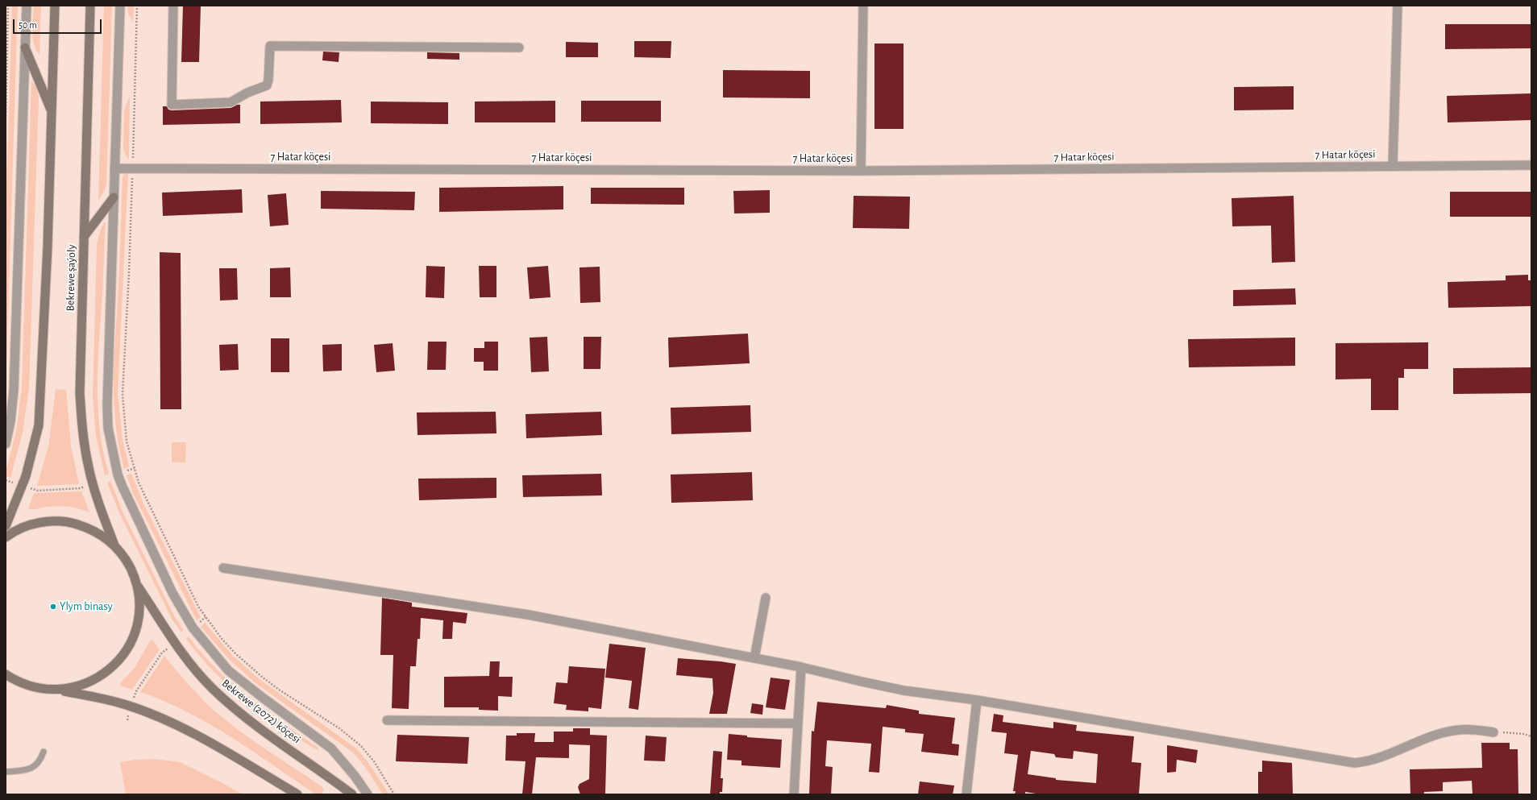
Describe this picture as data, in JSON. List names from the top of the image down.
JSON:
{
  "streets": {
    "main road": ["Bekrewe şaýoly", "Bekrewe (2072) köçesi"],
    "street": ["7 Hatar köçesi"]
  },
  "crossings": [
    ["Bekrewe şaýoly", "Bekrewe (2072) köçesi"]
  ],
  "places": ["Ylym binasy"],
  "scale_bar": "50 m"
}
